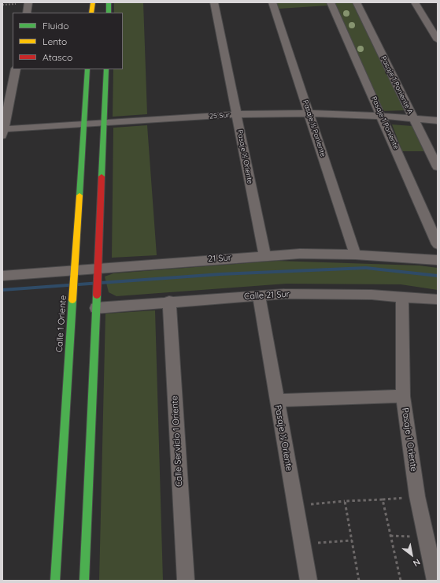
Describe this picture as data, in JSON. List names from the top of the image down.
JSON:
{
  "streets": {
    "street": [
      "Pasaje 1 Poniente A",
      "25 Sur",
      "Pasaje 1 Poniente",
      "Pasaje ½ Poniente",
      "Pasaje ½ Oriente",
      "21 Sur",
      "Calle 21 Sur",
      "Calle 1 Oriente",
      "Pasaje 1 Oriente",
      "Calle Servicio 1 Oriente"
    ]
  },
  "crossings": [
    ["Pasaje 1 Poniente A", "25 Sur"],
    ["25 Sur", "Pasaje 1 Poniente"],
    ["25 Sur", "Pasaje ½ Poniente"],
    ["25 Sur", "Pasaje ½ Oriente"],
    ["25 Sur", "Calle 1 Oriente"],
    ["Pasaje ½ Poniente", "21 Sur"],
    ["Pasaje ½ Oriente", "21 Sur"],
    ["Pasaje ½ Oriente", "Calle 21 Sur"],
    ["21 Sur", "Calle 1 Oriente"],
    ["Calle 21 Sur", "Pasaje 1 Oriente"],
    ["Calle 21 Sur", "Calle Servicio 1 Oriente"]
  ],
  "legend": ["Fluido", "Lento", "Atasco"],
  "north": "bottom right"
}
